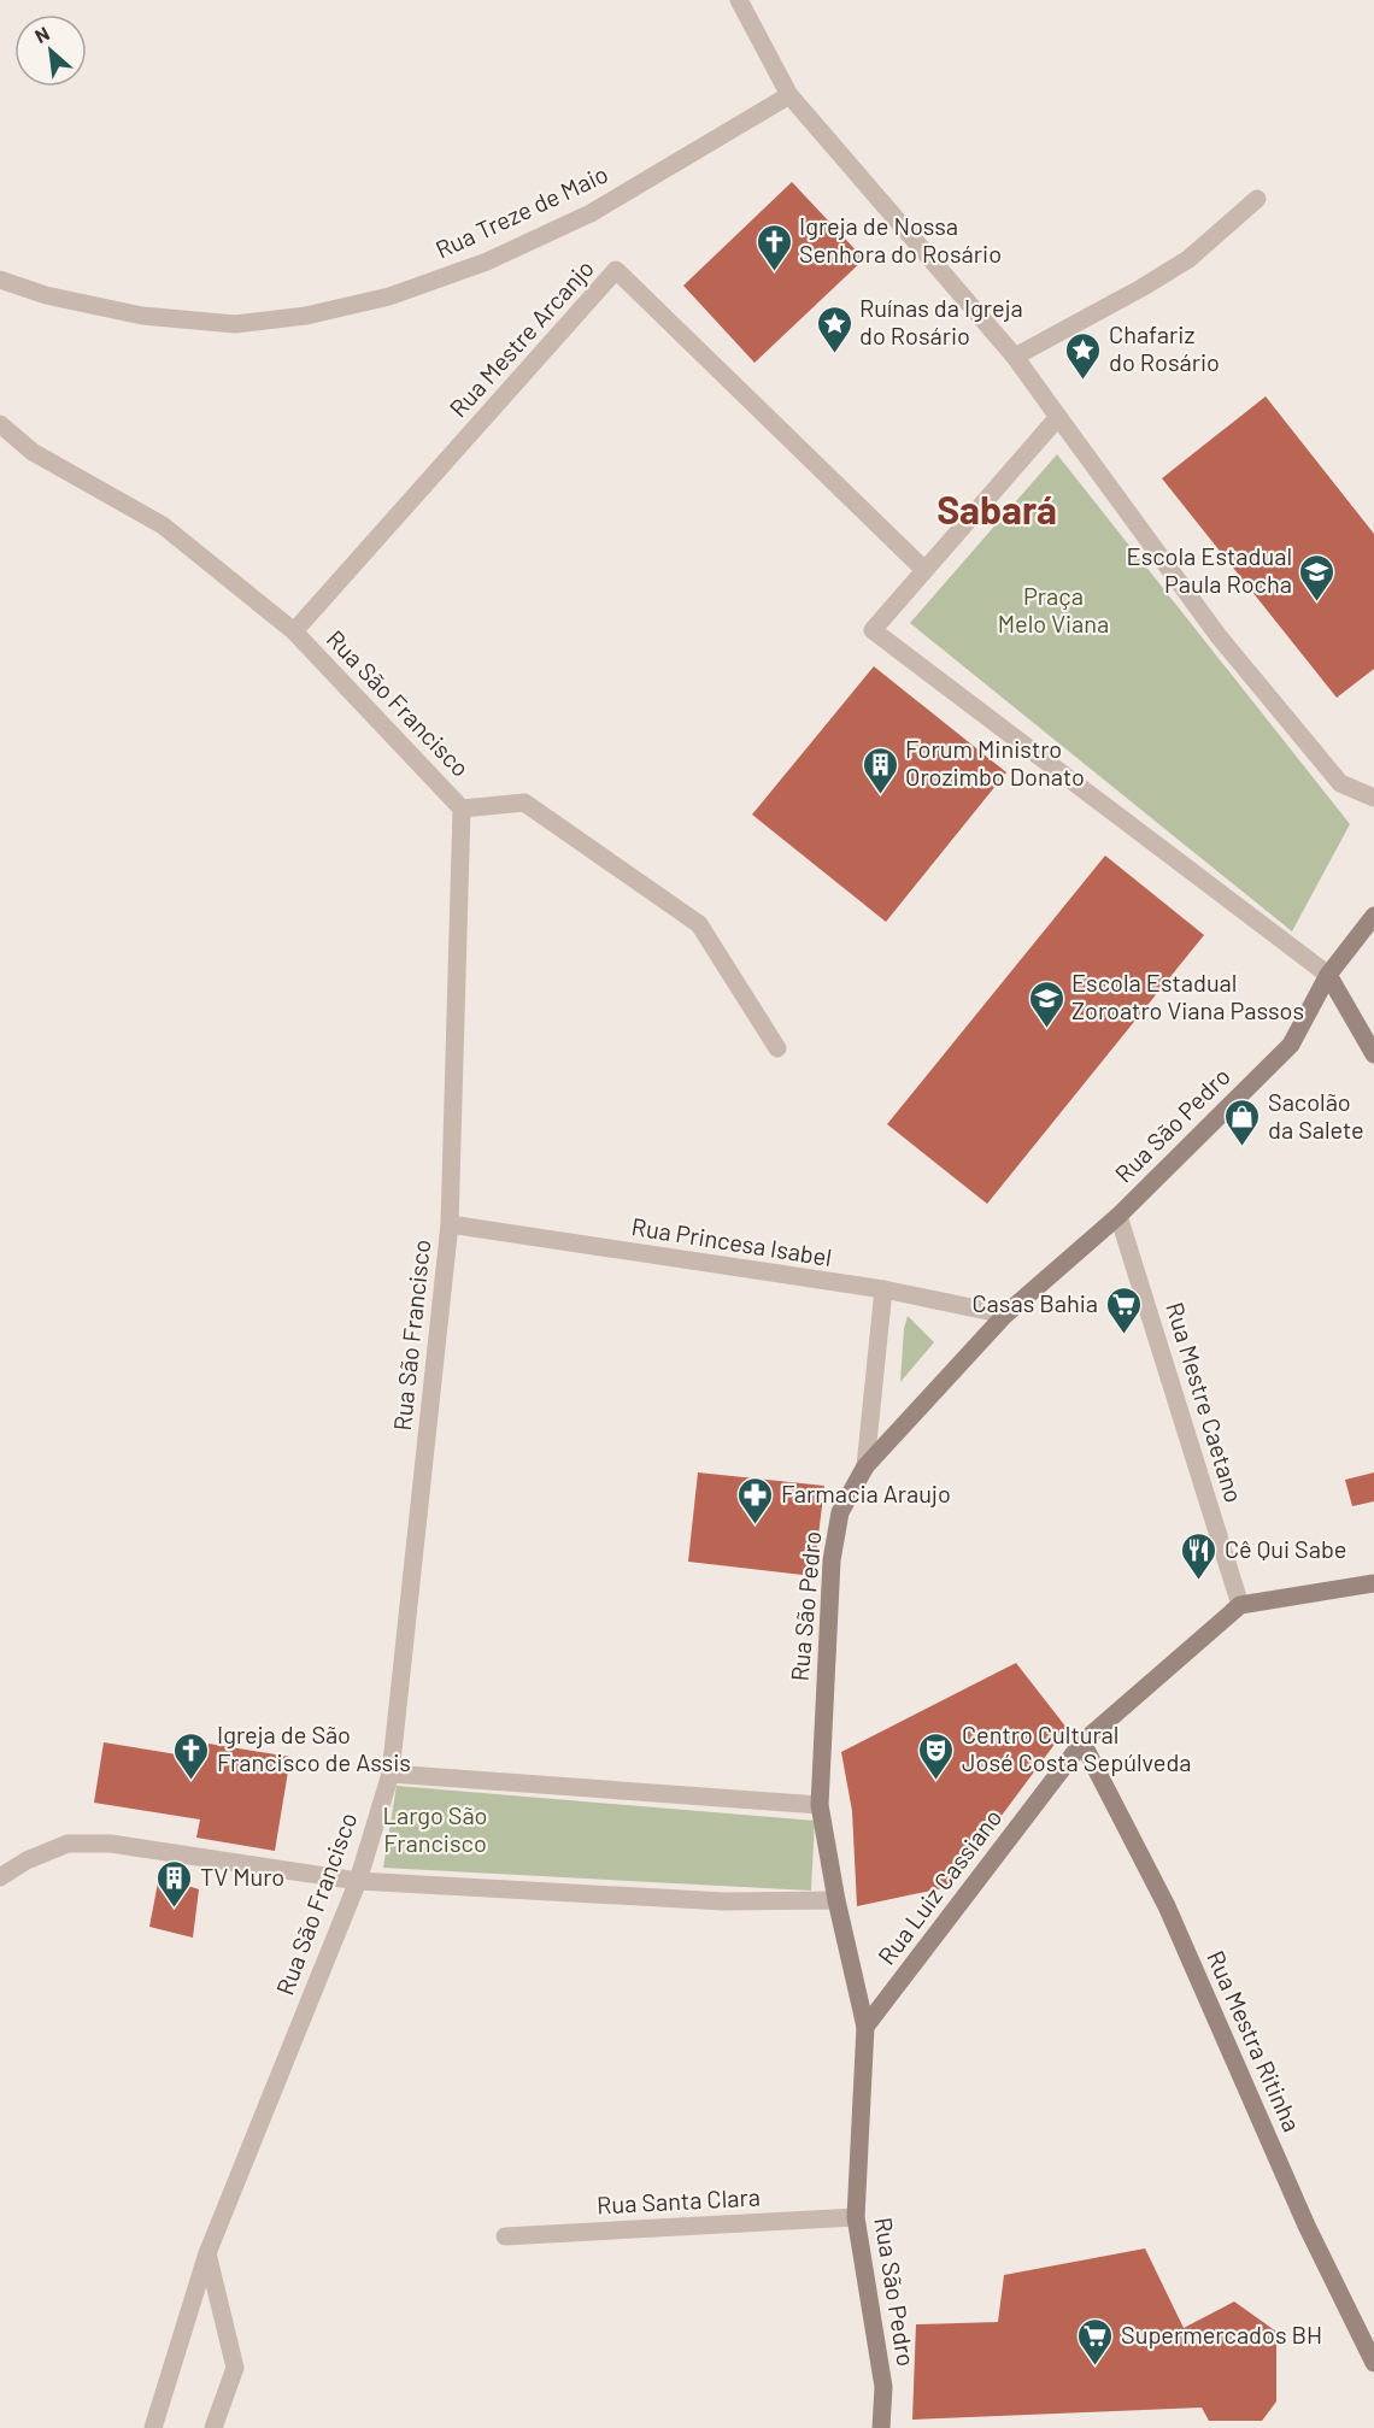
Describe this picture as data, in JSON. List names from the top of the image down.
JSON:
{
  "streets": {
    "main road": ["Rua São Pedro", "Rua Luiz Cassiano", "Rua Mestra Ritinha"],
    "street": [
      "Rua Treze de Maio",
      "Rua Mestre Arcanjo",
      "Rua São Francisco",
      "Rua Princesa Isabel",
      "Rua Mestre Caetano",
      "Rua Santa Clara"
    ]
  },
  "crossings": [
    ["Rua Mestre Arcanjo", "Rua São Francisco"],
    ["Rua São Francisco", "Rua Princesa Isabel"],
    ["Rua São Pedro", "Rua Princesa Isabel"],
    ["Rua São Pedro", "Rua Mestre Caetano"],
    ["Rua São Pedro", "Rua Luiz Cassiano"],
    ["Rua São Pedro", "Rua Santa Clara"],
    ["Rua Mestre Caetano", "Rua Luiz Cassiano"],
    ["Rua Luiz Cassiano", "Rua Mestra Ritinha"]
  ],
  "districts": ["Sabará"],
  "parks": ["Praça Melo Viana", "Largo São Francisco"],
  "places": {
    "church": ["Igreja de Nossa Senhora do Rosário", "Igreja de São Francisco de Assis"],
    "place": ["Ruínas da Igreja do Rosário", "Chafariz do Rosário"],
    "school or university": ["Escola Estadual Paula Rocha", "Escola Estadual Zoroatro Viana Passos"],
    "building": ["Forum Ministro Orozimbo Donato", "TV Muro"],
    "shop": ["Sacolão da Salete"],
    "supermarket": ["Casas Bahia", "Supermercados BH"],
    "pharmacy": ["Farmacia Araujo"],
    "restaurant": ["Cê Qui Sabe"],
    "theatre": ["Centro Cultural José Costa Sepúlveda"]
  },
  "north": "top left"
}
